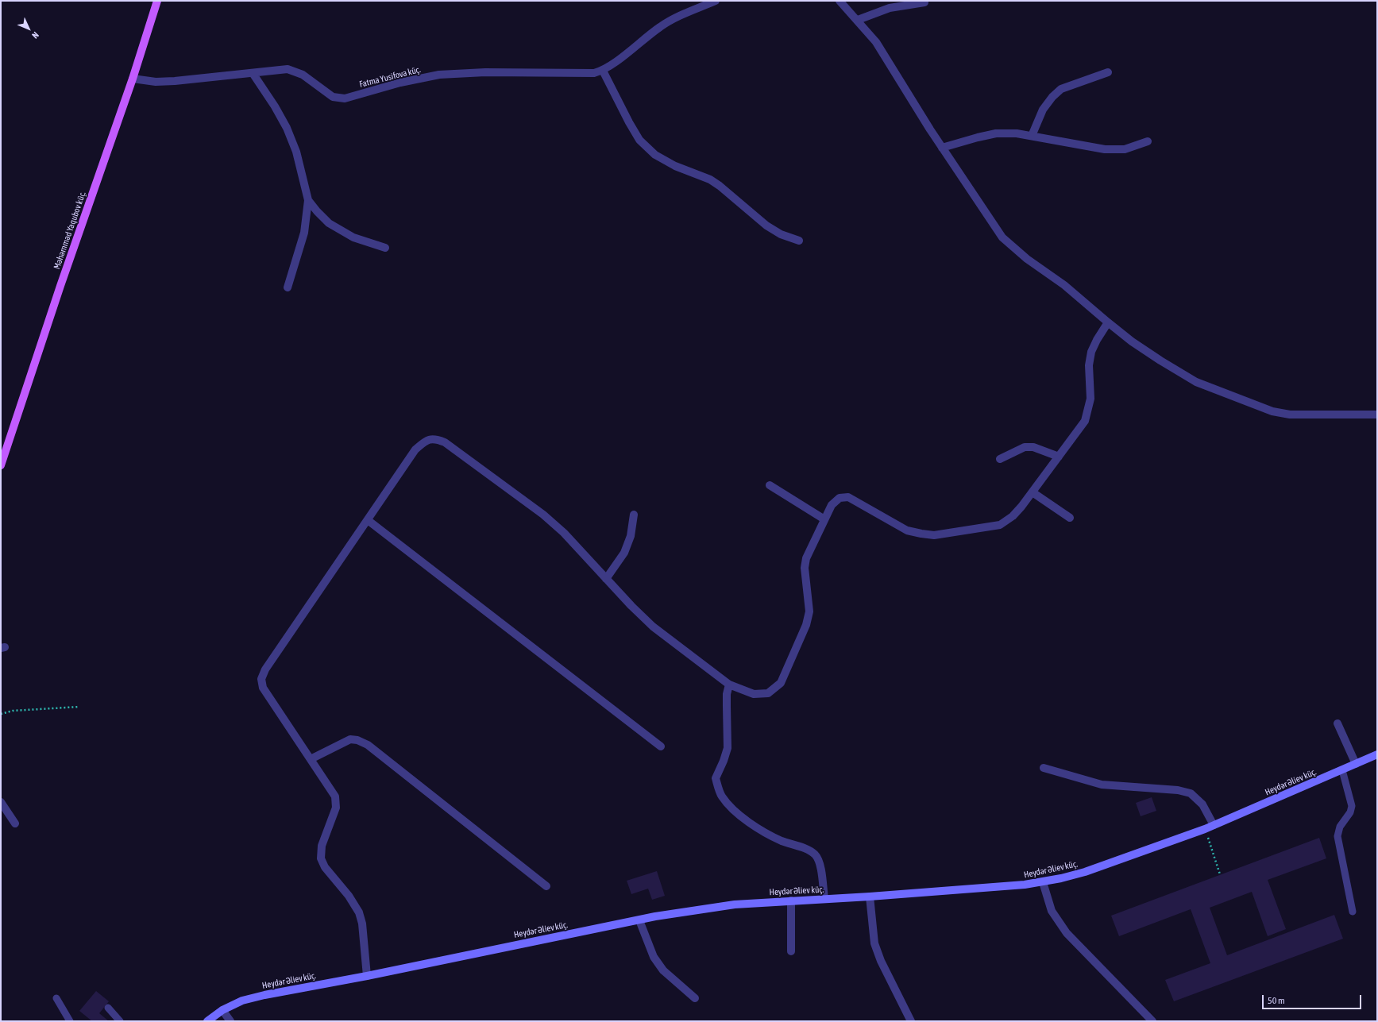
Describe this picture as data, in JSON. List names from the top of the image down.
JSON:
{
  "streets": {
    "main road": ["Məhəmməd Yaqubov küç.", "Heydər Əliev küç."],
    "street": ["Fatma Yusifova küç."]
  },
  "crossings": [
    ["Fatma Yusifova küç.", "Məhəmməd Yaqubov küç."]
  ],
  "scale_bar": "50 m",
  "north": "bottom right"
}
